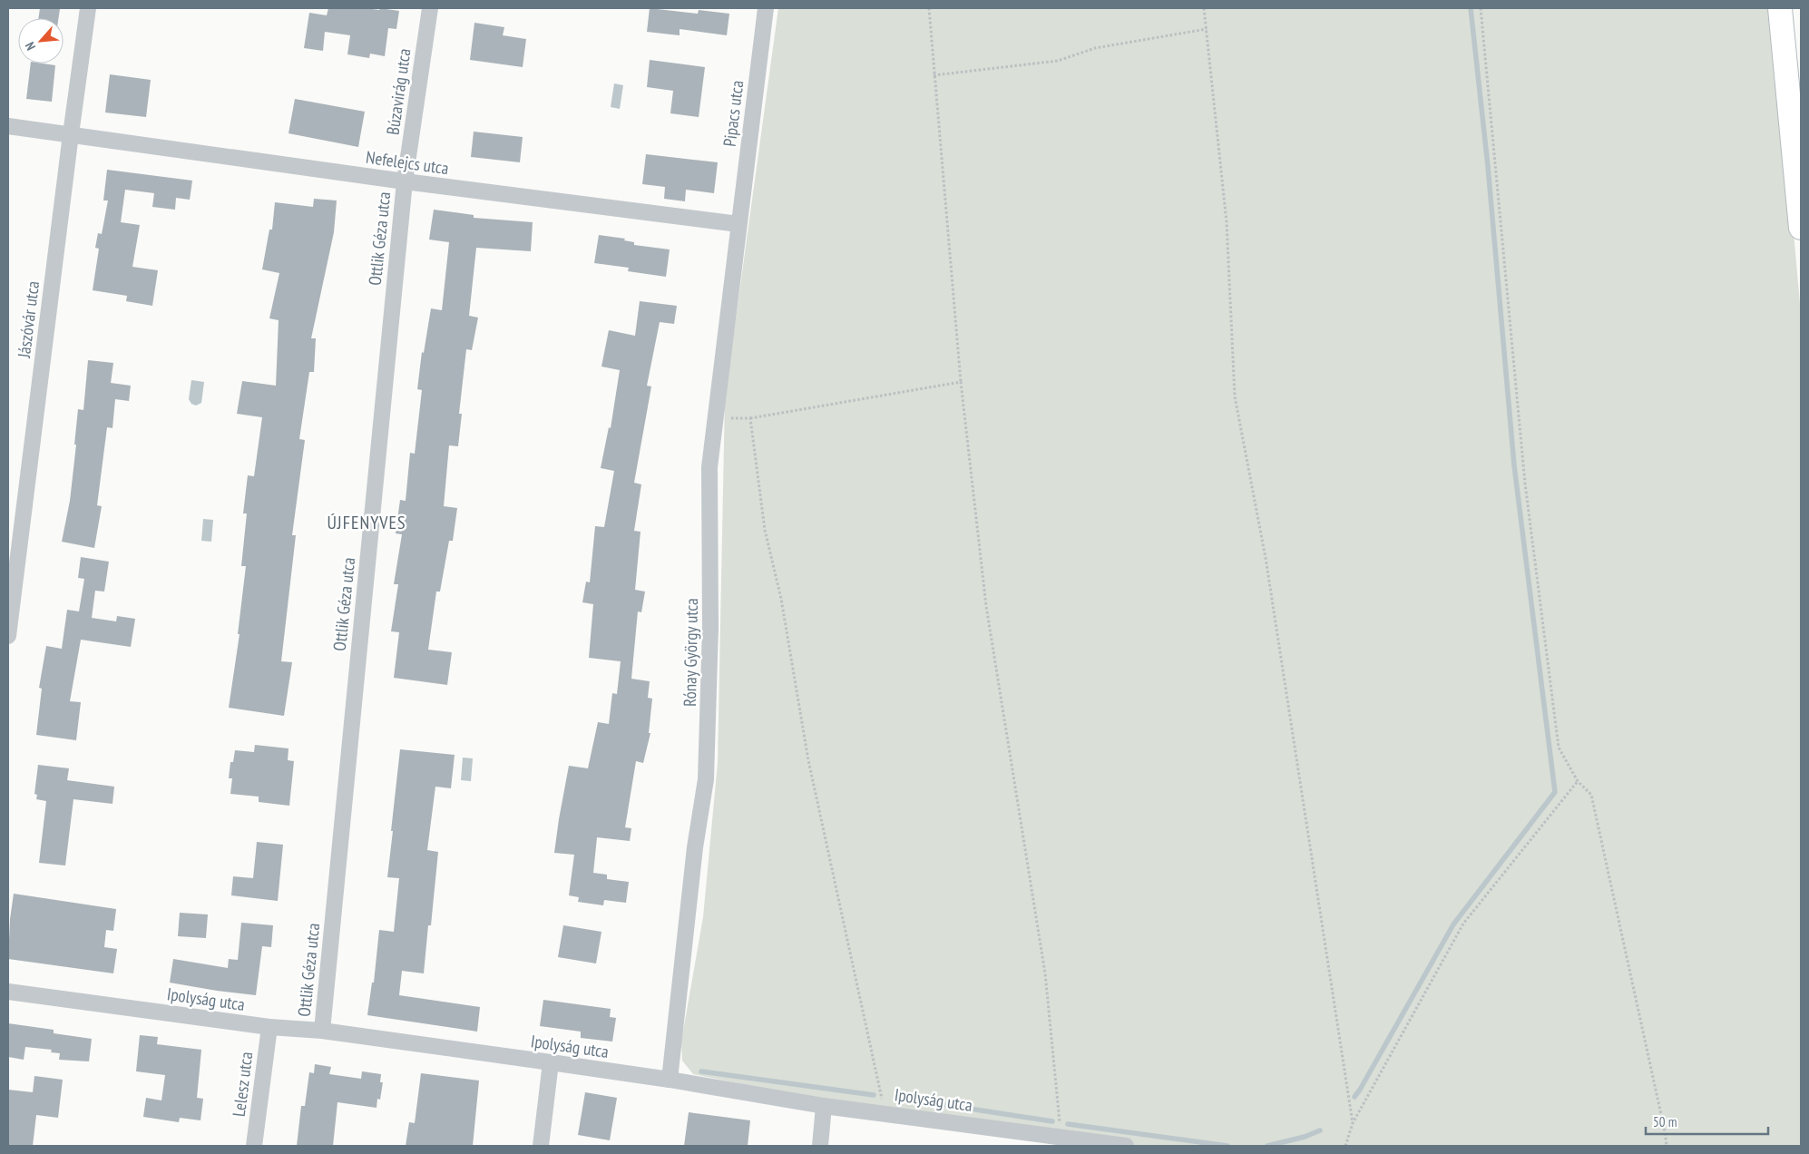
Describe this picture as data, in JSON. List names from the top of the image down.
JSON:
{
  "streets": {
    "street": [
      "Búzavirág utca",
      "Pipacs utca",
      "Nefelejcs utca",
      "Ottlik Géza utca",
      "Jászóvár utca",
      "Rónay György utca",
      "Ipolyság utca",
      "Lelesz utca"
    ]
  },
  "crossings": [
    ["Búzavirág utca", "Nefelejcs utca"],
    ["Búzavirág utca", "Ottlik Géza utca"],
    ["Pipacs utca", "Nefelejcs utca"],
    ["Pipacs utca", "Rónay György utca"],
    ["Nefelejcs utca", "Ottlik Géza utca"],
    ["Nefelejcs utca", "Jászóvár utca"],
    ["Nefelejcs utca", "Rónay György utca"],
    ["Ottlik Géza utca", "Ipolyság utca"],
    ["Rónay György utca", "Ipolyság utca"],
    ["Ipolyság utca", "Lelesz utca"]
  ],
  "districts": ["ÚJFENYVES"],
  "scale_bar": "50 m",
  "north": "bottom left"
}
